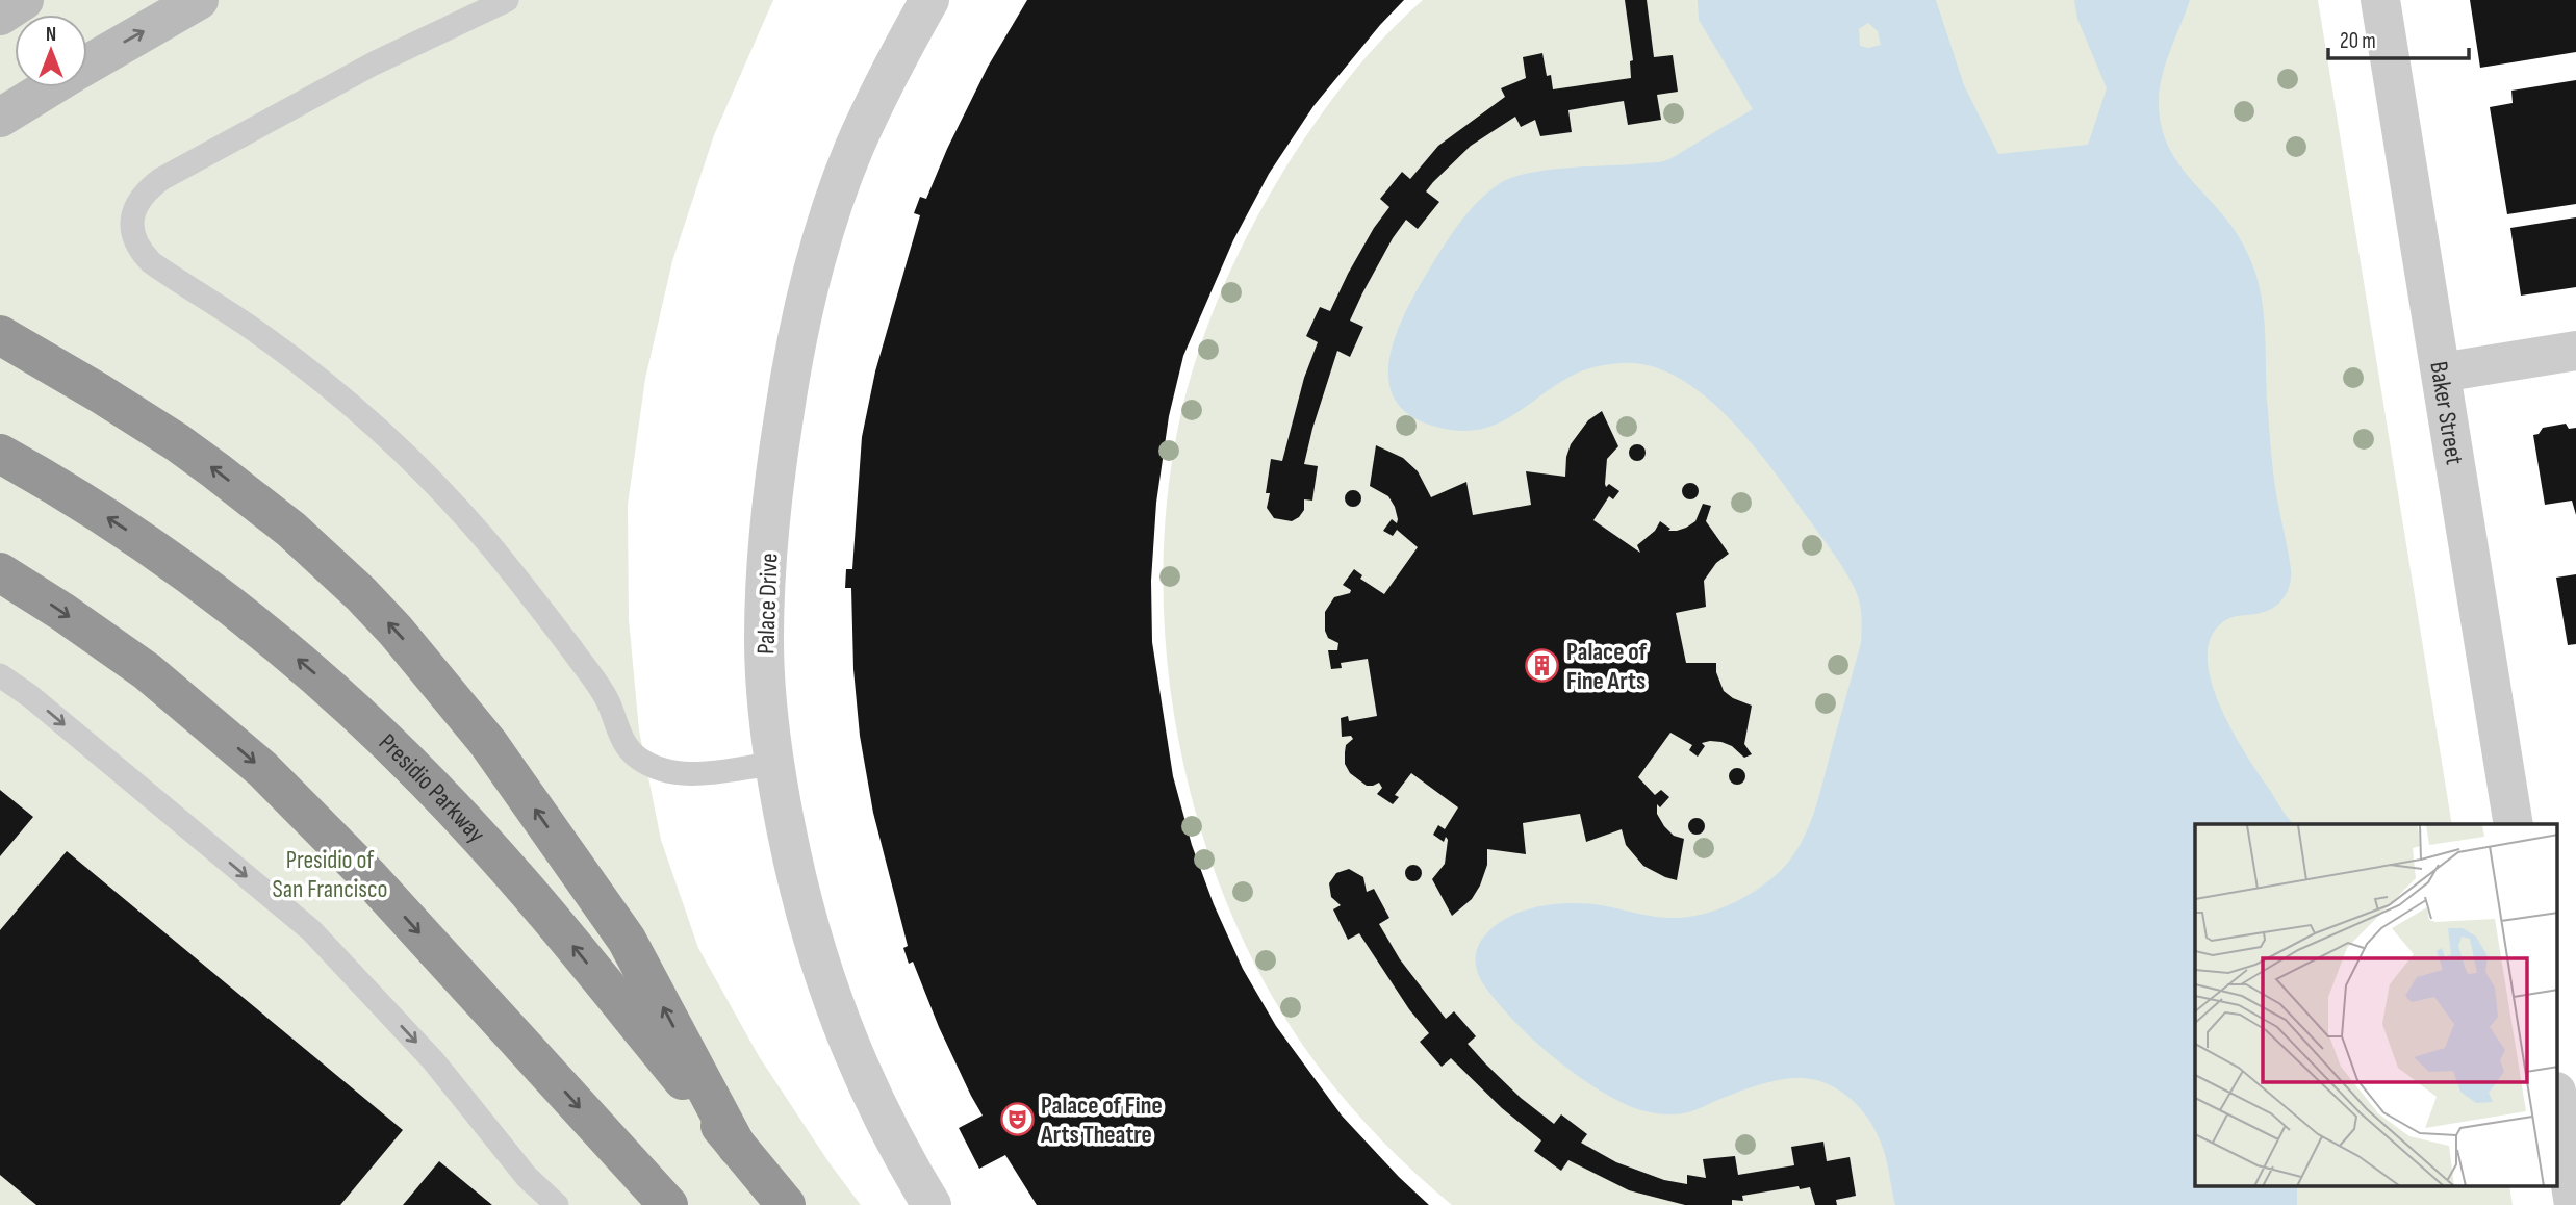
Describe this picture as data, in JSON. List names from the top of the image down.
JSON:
{
  "streets": {
    "highway": ["Presidio Parkway"],
    "street": ["Baker Street", "Palace Drive"]
  },
  "parks": ["Presidio of San Francisco"],
  "places": {
    "building": ["Palace of Fine Arts"],
    "theatre": ["Palace of Fine Arts Theatre"]
  },
  "scale_bar": "20 m",
  "north": "top"
}
